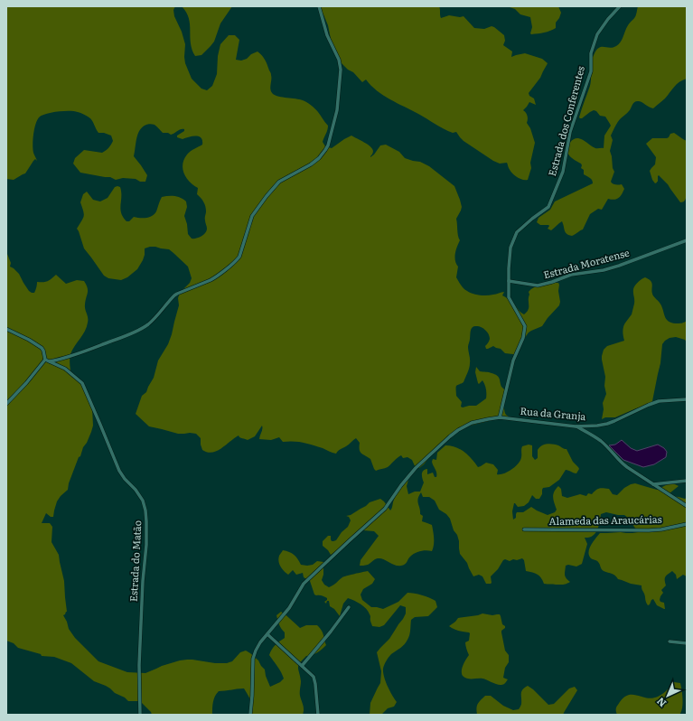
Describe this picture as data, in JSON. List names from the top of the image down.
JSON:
{
  "streets": {
    "street": [
      "Estrada dos Conferentes",
      "Estrada Moratense",
      "Rua da Granja",
      "Alameda das Araucárias",
      "Estrada do Matão"
    ]
  },
  "crossings": [
    ["Estrada dos Conferentes", "Estrada Moratense"],
    ["Estrada dos Conferentes", "Rua da Granja"]
  ],
  "north": "bottom left"
}
